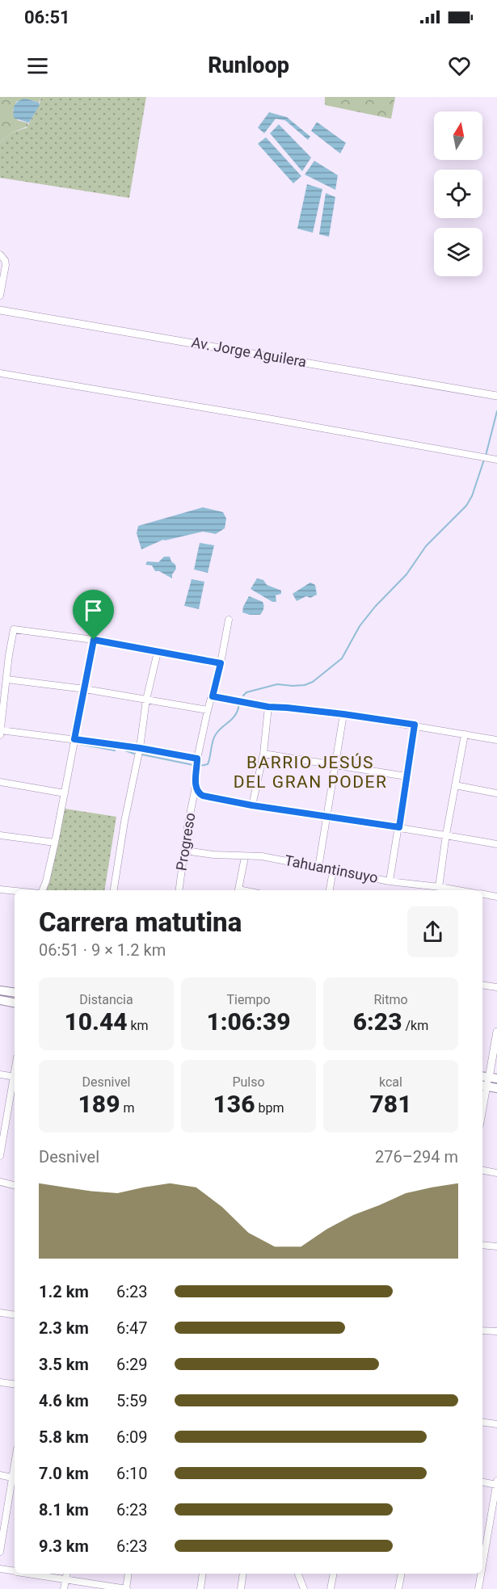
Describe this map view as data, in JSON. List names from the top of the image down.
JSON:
{
  "streets": {
    "street": ["Av. Jorge Aguilera", "Progreso", "Tahuantinsuyo"]
  },
  "crossings": [
    ["Progreso", "Tahuantinsuyo"]
  ],
  "districts": ["BARRIO JESÚS DEL GRAN PODER"],
  "north": "top",
  "page": {
    "status": "06:51",
    "header": "Runloop",
    "heading": ["Carrera matutina", "06:51 · 9 × 1.2 km"],
    "stats": [
      ["Distancia", "10.44 km"],
      ["Tiempo", "1:06:39"],
      ["Ritmo", "6:23 /km"],
      ["Desnivel", "189 m"],
      ["Pulso", "136 bpm"],
      ["kcal", "781"]
    ],
    "chart": ["Desnivel", "276–294 m"],
    "list": [
      {
        "name": "1.2 km",
        "note": "6:23"
      },
      {
        "name": "2.3 km",
        "note": "6:47"
      },
      {
        "name": "3.5 km",
        "note": "6:29"
      },
      {
        "name": "4.6 km",
        "note": "5:59"
      },
      {
        "name": "5.8 km",
        "note": "6:09"
      },
      {
        "name": "7.0 km",
        "note": "6:10"
      },
      {
        "name": "8.1 km",
        "note": "6:23"
      },
      {
        "name": "9.3 km",
        "note": "6:23"
      }
    ]
  }
}
